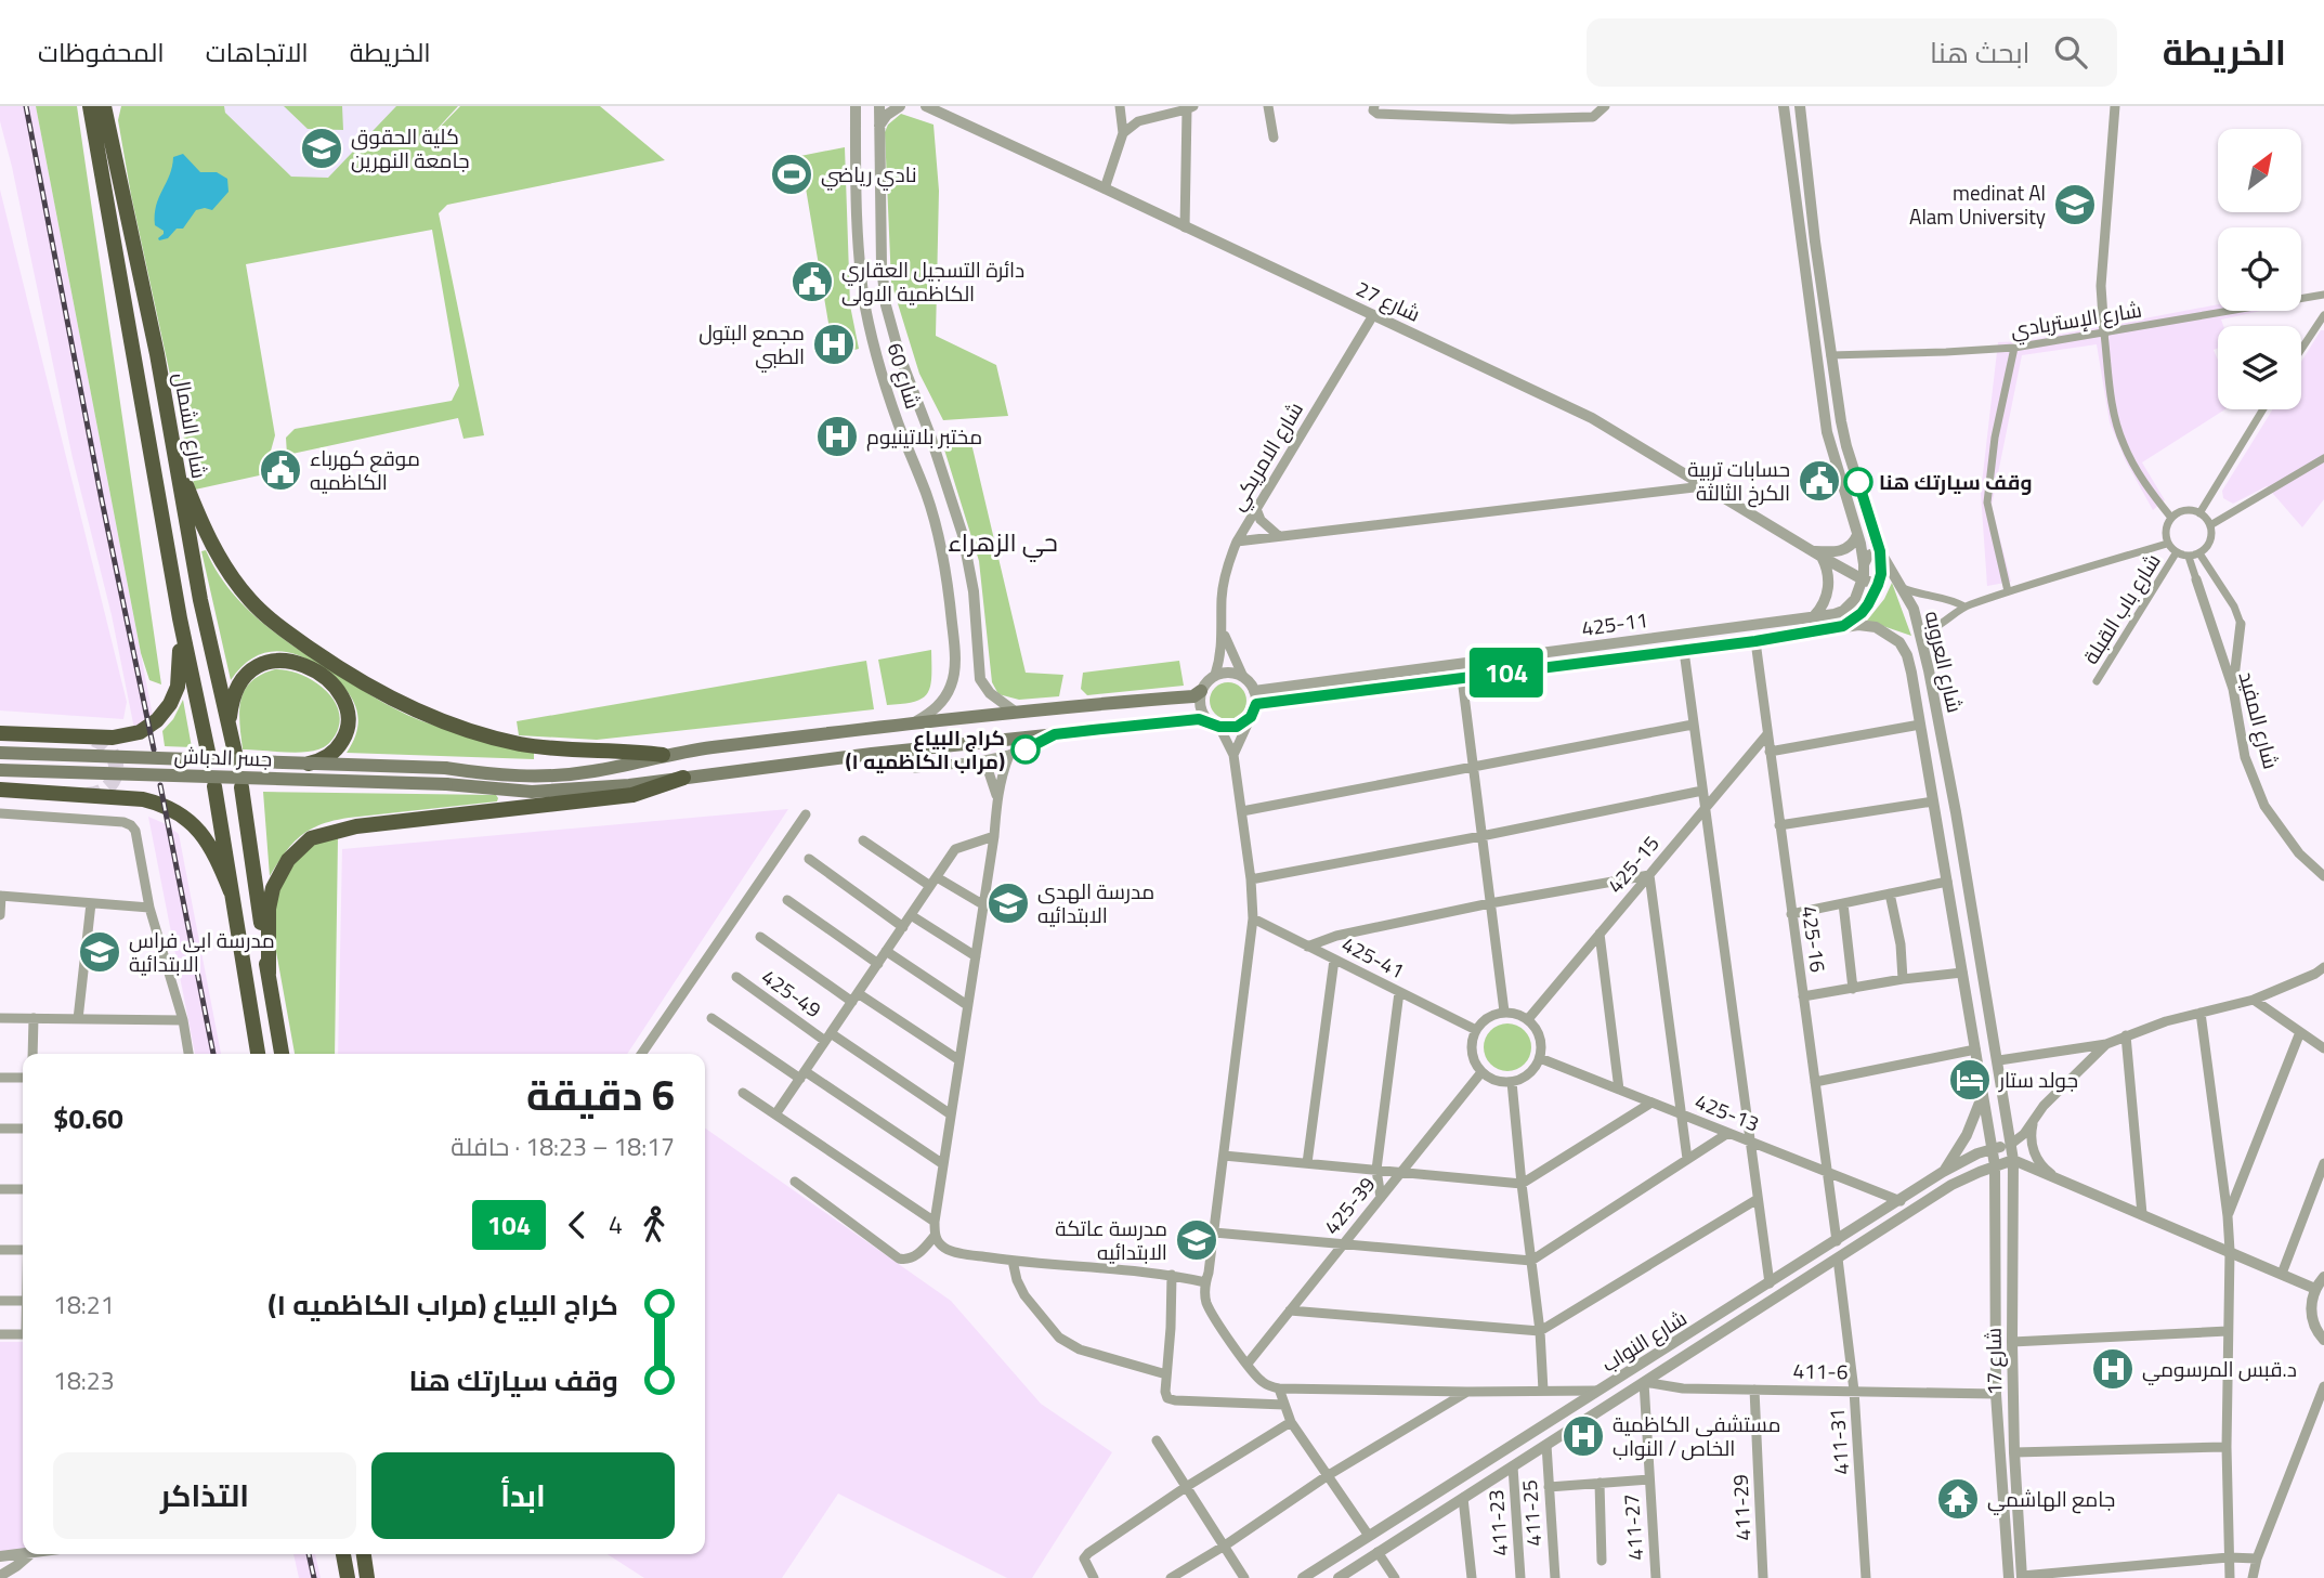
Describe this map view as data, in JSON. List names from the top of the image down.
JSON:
{
  "streets": {
    "highway": ["شارع الشمال"],
    "main road": ["جسر الدباش"],
    "street": [
      "شارع 27",
      "شارع الإستربادي",
      "شارع 60",
      "شارع الامريكي",
      "شارع باب القبلة",
      "425-11",
      "شارع العروبه",
      "شارع المفيد",
      "425-15",
      "425-16",
      "425-41",
      "425-49",
      "425-13",
      "425-39",
      "شارع النواب",
      "شارع 17",
      "411-6",
      "411-31",
      "411-29",
      "411-25",
      "411-23",
      "411-27"
    ]
  },
  "crossings": [
    ["شارع 27", "شارع الامريكي"],
    ["شارع 27", "425-11"],
    ["شارع الإستربادي", "شارع العروبه"],
    ["شارع 60", "جسر الدباش"],
    ["شارع الامريكي", "425-11"],
    ["شارع الامريكي", "جسر الدباش"],
    ["شارع باب القبلة", "شارع المفيد"],
    ["425-11", "جسر الدباش"],
    ["425-11", "425-16"],
    ["425-11", "شارع النواب"],
    ["425-11", "شارع 17"],
    ["شارع العروبه", "شارع النواب"],
    ["شارع العروبه", "شارع 17"],
    ["425-15", "425-16"],
    ["425-15", "425-41"],
    ["425-15", "425-13"],
    ["425-15", "425-39"],
    ["425-16", "425-13"],
    ["425-16", "شارع النواب"],
    ["425-41", "425-13"],
    ["425-41", "425-39"],
    ["425-13", "425-39"],
    ["425-13", "شارع النواب"],
    ["شارع النواب", "شارع 17"],
    ["شارع النواب", "411-6"],
    ["شارع النواب", "411-31"],
    ["شارع النواب", "411-25"],
    ["شارع النواب", "411-23"],
    ["شارع النواب", "411-27"],
    ["شارع 17", "411-6"],
    ["411-6", "411-31"],
    ["411-6", "411-29"],
    ["411-6", "411-27"]
  ],
  "districts": ["حي الزهراء"],
  "places": {
    "school or university": [
      "كلية الحقوق جامعة النهرين",
      "medinat Al Alam University",
      "مدرسة الهدى الابتدائيه",
      "مدرسة ابي فراس الابتدائية",
      "مدرسة عاتكة الابتدائيه"
    ],
    "sports": ["نادي رياضي"],
    "public building": ["دائرة التسجيل العقاري الكاظمية الاولى", "موقع كهرباء الكاظميه", "حسابات تربية الكرخ الثالثة"],
    "hospital": [
      "مجمع البتول الطبي",
      "مختبر بلاتينيوم",
      "د.قبس المرسومي",
      "مستشفى الكاظمية الخاص / النواب"
    ],
    "other": ["وقف سيارتك هنا", "كراج البياع (مراب الكاظميه ١)"],
    "hotel": ["جولد ستار"],
    "temple": ["جامع الهاشمي"]
  },
  "lines": ["bus line 104"],
  "north": "top right",
  "page": {
    "header": "الخريطة",
    "search": "ابحث هنا",
    "nav": ["الخريطة", "الاتجاهات", "المحفوظات"],
    "on_map": "104",
    "heading": ["6 دقيقة", "18:17 – 18:23 · حافلة", "$0.60"],
    "legs": ["4", "104"],
    "list": [
      {
        "name": "كراج البياع (مراب الكاظميه ١)",
        "value": "18:21"
      },
      {
        "name": "وقف سيارتك هنا",
        "value": "18:23"
      }
    ],
    "buttons": ["ابدأ", "التذاكر"]
  }
}
